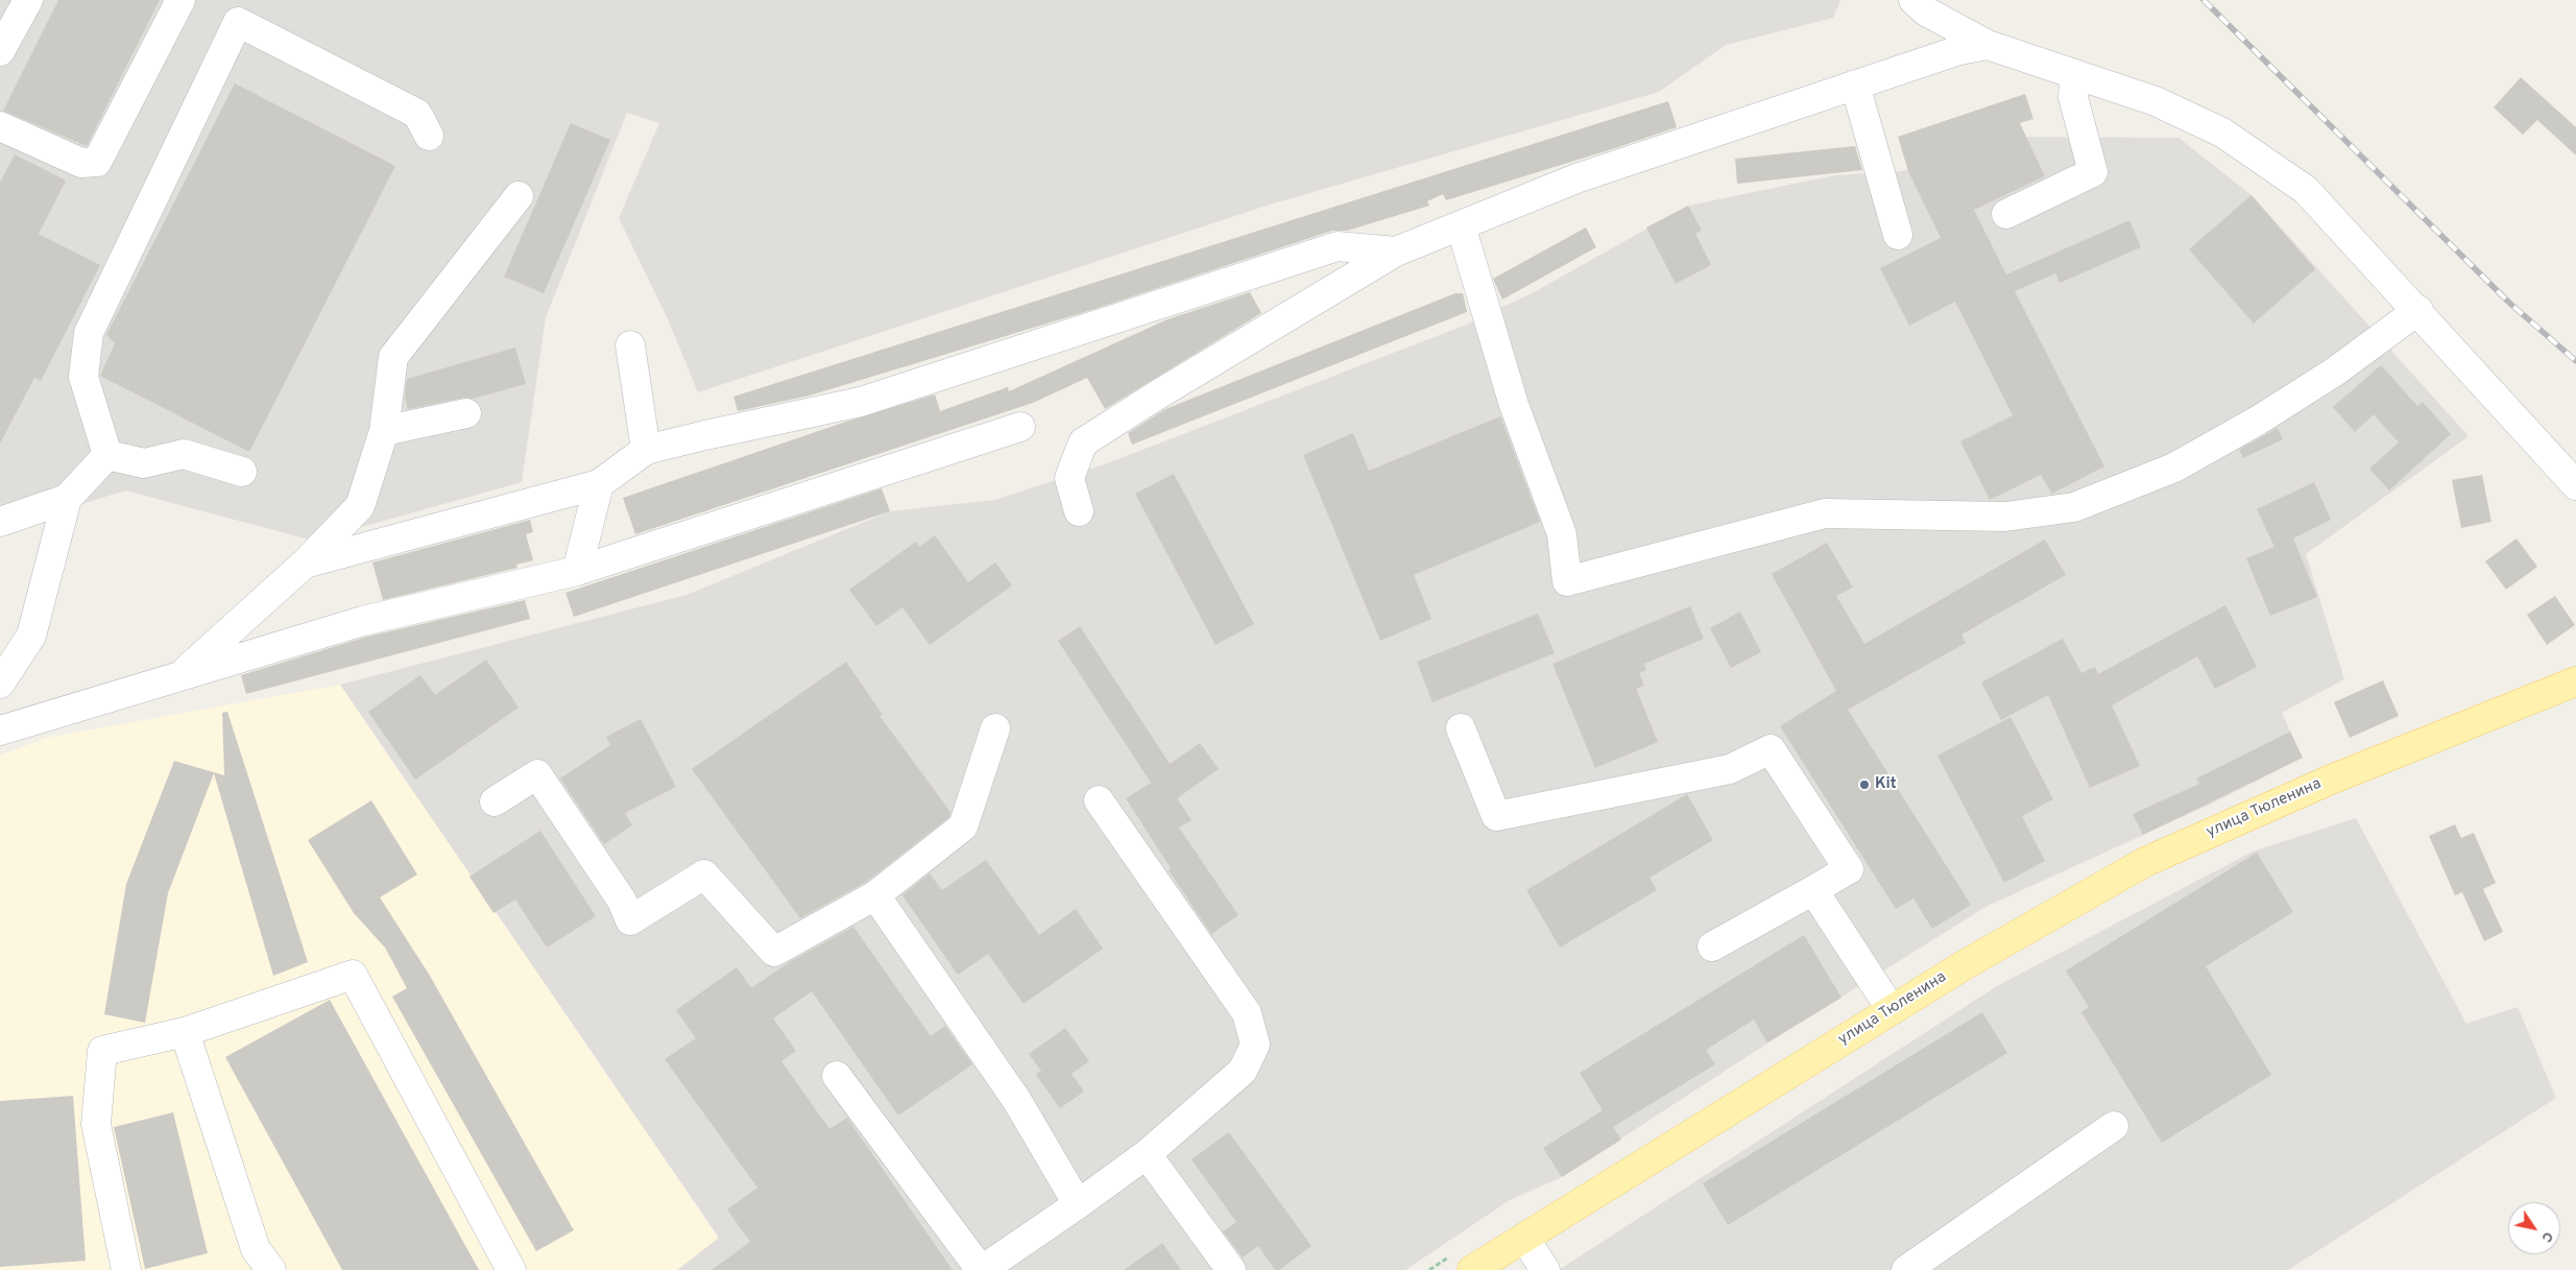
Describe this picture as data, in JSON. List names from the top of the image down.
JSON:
{
  "streets": {
    "main road": ["улица Тюленина"]
  },
  "places": ["Kit"],
  "north": "bottom right"
}
